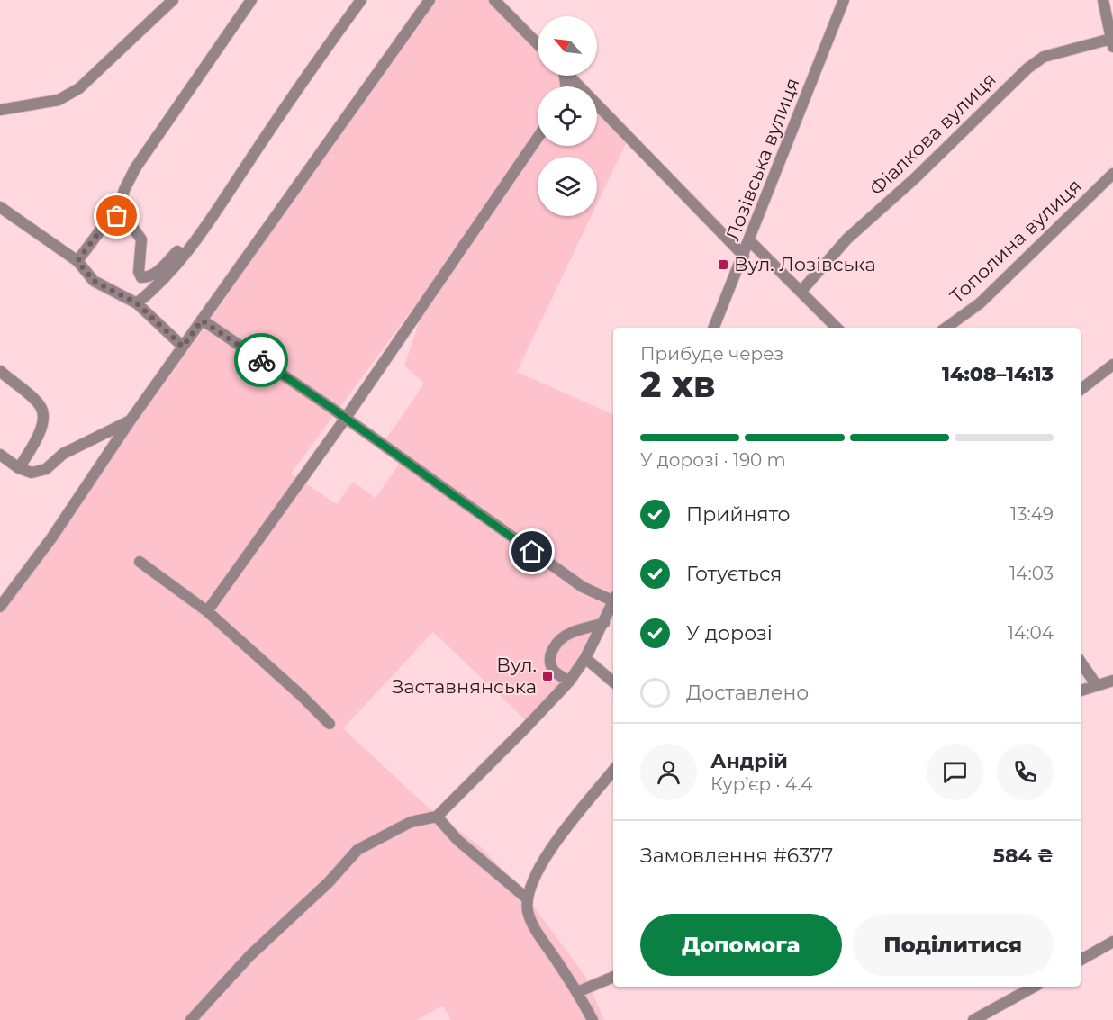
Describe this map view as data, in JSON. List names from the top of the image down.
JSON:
{
  "streets": {
    "street": ["Фіалкова вулиця", "Лозівська вулиця", "Тополина вулиця"]
  },
  "places": {
    "transit": ["Вул. Лозівська", "Вул. Заставнянська"]
  },
  "north": "top left",
  "page": {
    "heading": ["2 хв", "Прибуде через", "14:08–14:13"],
    "panel": [
      "Андрій",
      "Кур’єр · 4.4",
      "Замовлення #6377",
      "584 ₴"
    ],
    "bar": "У дорозі · 190 m",
    "list": [
      ["Прийнято", "13:49"],
      ["Готується", "14:03"],
      ["У дорозі", "14:04"],
      "Доставлено"
    ],
    "buttons": ["Допомога", "Поділитися"]
  }
}
